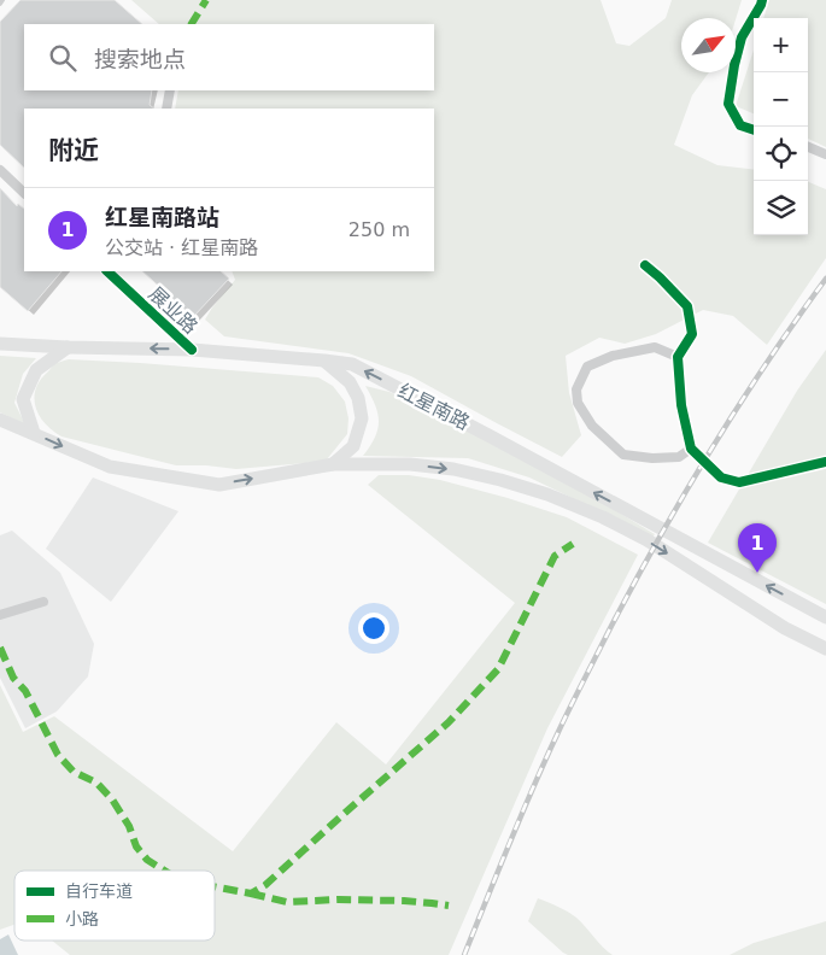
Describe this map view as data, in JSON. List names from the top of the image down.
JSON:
{
  "streets": {
    "main road": ["红星南路"],
    "street": ["展业路"]
  },
  "crossings": [
    ["展业路", "红星南路"]
  ],
  "legend": ["自行车道", "小路"],
  "north": "top right",
  "page": {
    "map_buttons": ["+", "−"],
    "search": "搜索地点",
    "heading": "附近",
    "list": [
      {
        "mark": "1",
        "name": "红星南路站",
        "note": "公交站 · 红星南路",
        "value": "250 m"
      }
    ],
    "pins": "1"
  }
}
